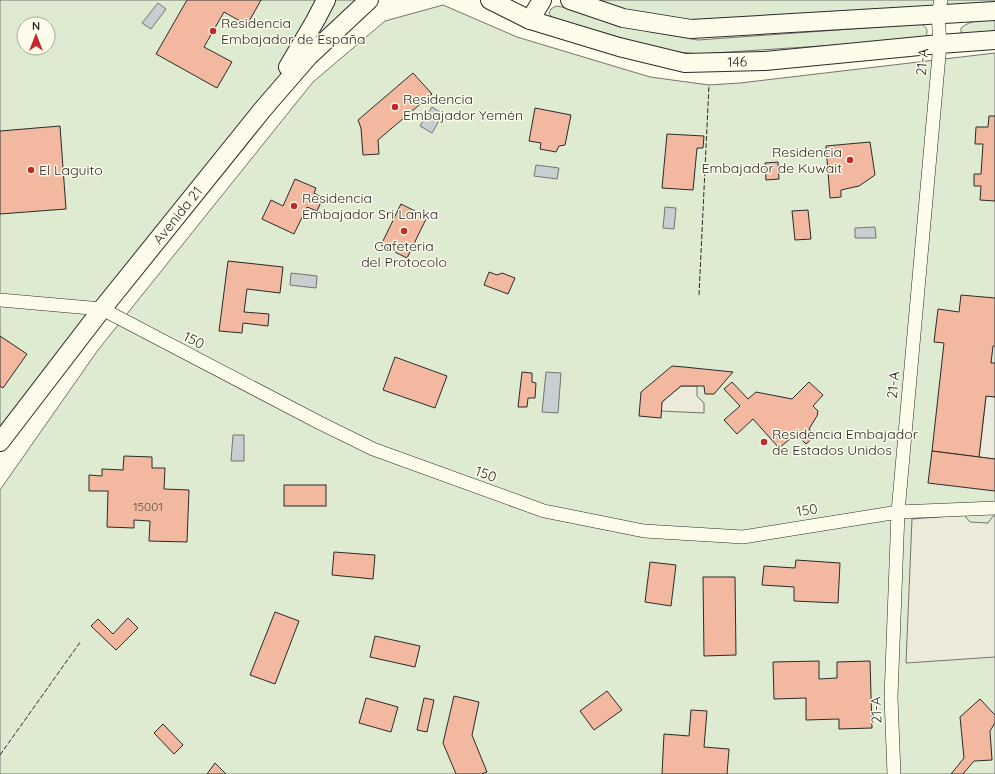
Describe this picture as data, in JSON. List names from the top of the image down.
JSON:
{
  "streets": {
    "main road": ["146", "Avenida 21"],
    "street": ["21-A", "150"]
  },
  "crossings": [
    ["146", "21-A"],
    ["21-A", "150"],
    ["Avenida 21", "150"]
  ],
  "places": [
    "Residencia Embajador de España",
    "Residencia Embajador Yemén",
    "Residencia Embajador de Kuwait",
    "El Laguito",
    "Residencia Embajador Sri Lanka",
    "Cafeteria del Protocolo",
    "Residencia Embajador de Estados Unidos"
  ],
  "house_numbers": ["15001"],
  "north": "top"
}
